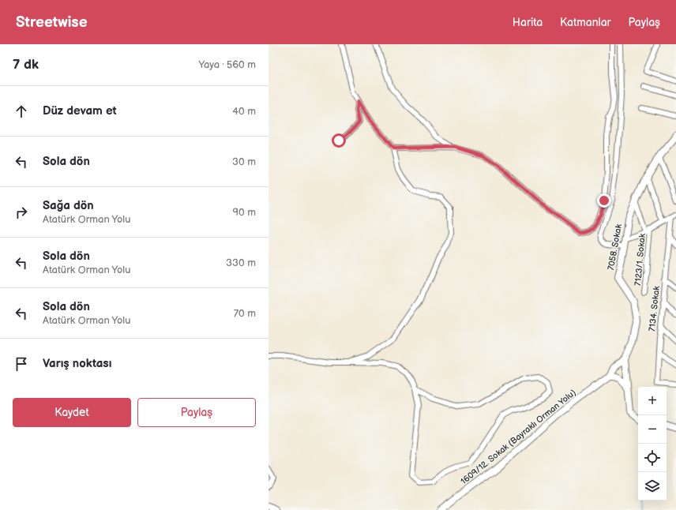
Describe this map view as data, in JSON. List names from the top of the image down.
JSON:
{
  "streets": {
    "main road": ["7058. Sokak", "1609/12. Sokak (Bayraklı Orman Yolu)"],
    "street": ["7123/1. Sokak", "7134. Sokak"]
  },
  "page": {
    "header": "Streetwise",
    "nav": ["Harita", "Katmanlar", "Paylaş"],
    "heading": ["7 dk", "Yaya · 560 m"],
    "list": [
      ["Düz devam et", "40 m"],
      ["Sola dön", "30 m"],
      ["Sağa dön", "Atatürk Orman Yolu", "90 m"],
      ["Sola dön", "Atatürk Orman Yolu", "330 m"],
      ["Sola dön", "Atatürk Orman Yolu", "70 m"],
      "Varış noktası"
    ],
    "map_buttons": ["+", "−"],
    "buttons": ["Kaydet", "Paylaş"]
  }
}
